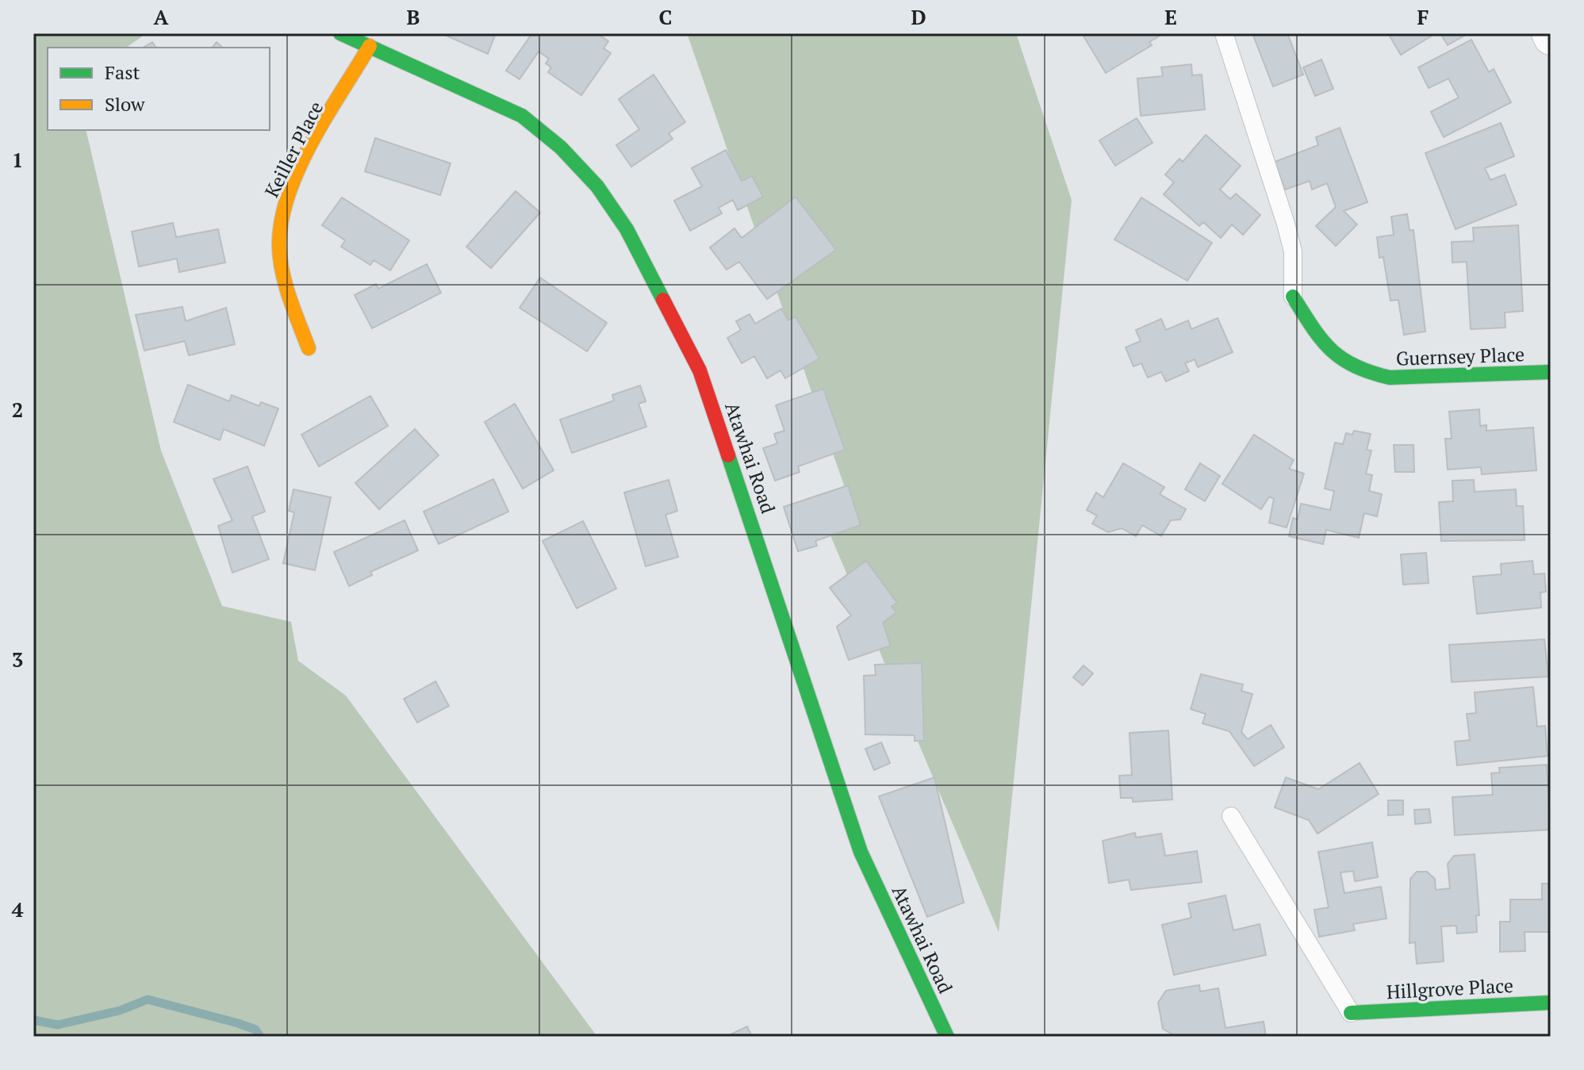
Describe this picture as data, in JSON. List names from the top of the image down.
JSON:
{
  "streets": {
    "street": [
      "Keiller Place",
      "Guernsey Place",
      "Atawhai Road",
      "Hillgrove Place"
    ]
  },
  "crossings": [
    ["Keiller Place", "Atawhai Road"]
  ],
  "legend": ["Fast", "Slow"],
  "grid": {
    "columns": [
      "A",
      "B",
      "C",
      "D",
      "E",
      "F"
    ],
    "rows": [
      "1",
      "2",
      "3",
      "4"
    ]
  }
}
